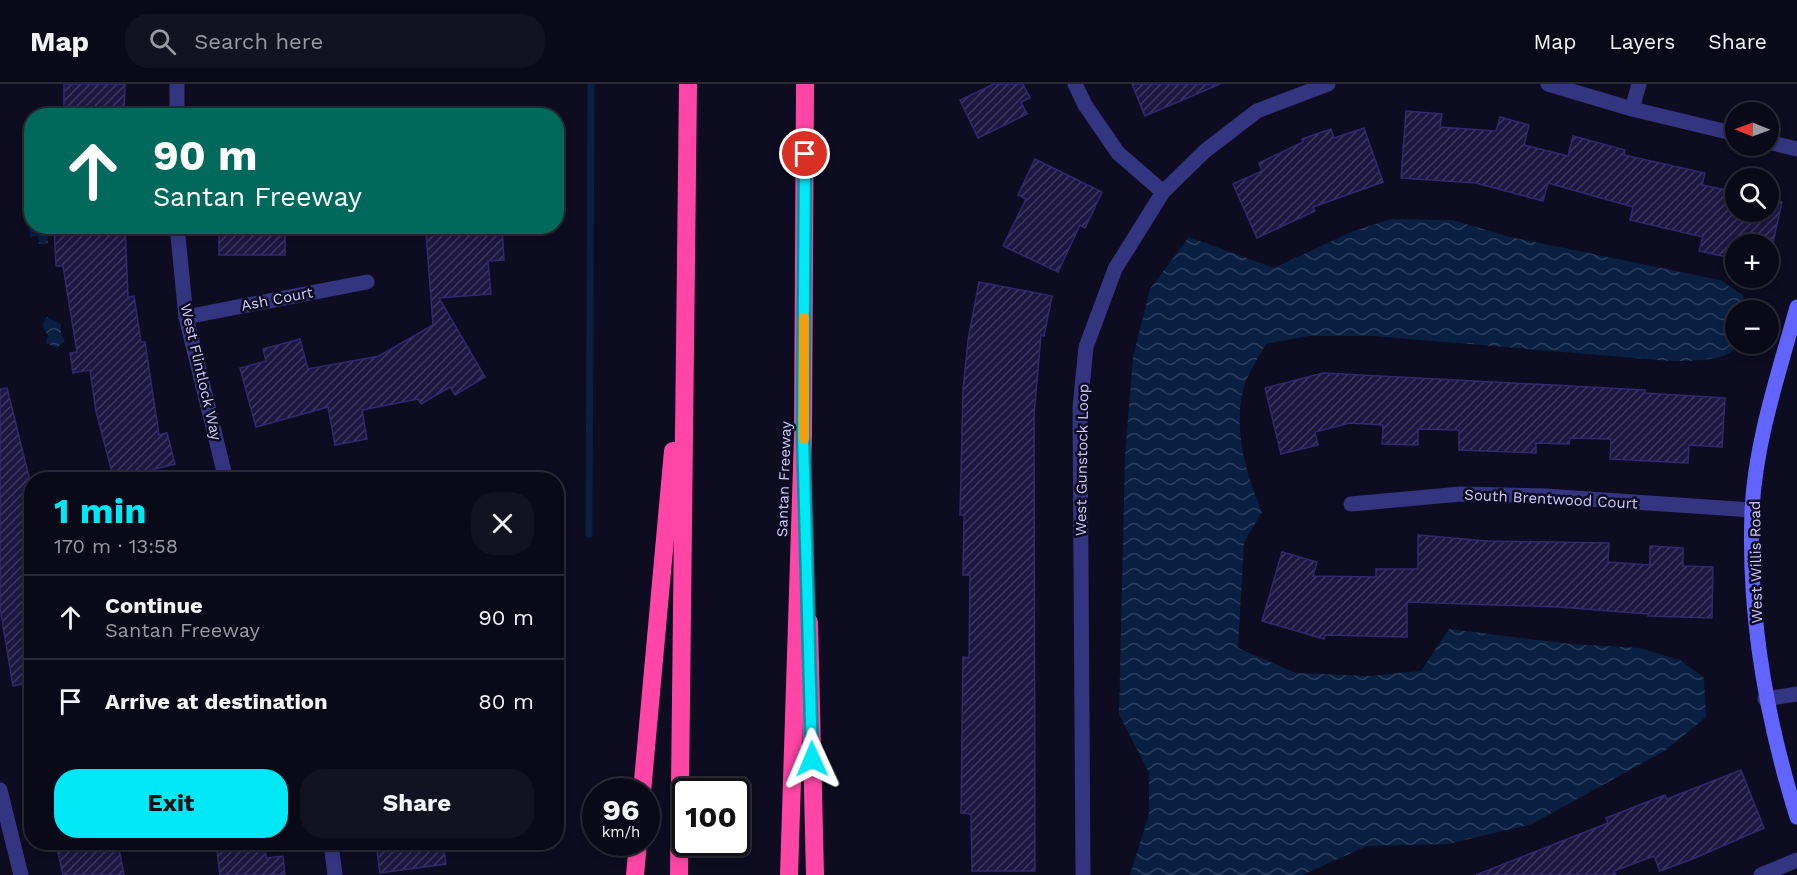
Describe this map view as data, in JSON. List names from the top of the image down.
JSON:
{
  "streets": {
    "highway": ["Santan Freeway"],
    "street": [
      "Ash Court",
      "West Flintlock Way",
      "West Gunstock Loop",
      "South Brentwood Court",
      "West Willis Road"
    ]
  },
  "crossings": [
    ["Ash Court", "West Flintlock Way"],
    ["South Brentwood Court", "West Willis Road"]
  ],
  "north": "left",
  "page": {
    "header": "Map",
    "search": "Search here",
    "nav": ["Map", "Layers", "Share"],
    "map_buttons": ["+", "−"],
    "turn": ["90 m", "Santan Freeway"],
    "heading": ["1 min", "170 m · 13:58"],
    "list": [
      {
        "name": "Continue",
        "note": "Santan Freeway",
        "value": "90 m"
      },
      {
        "name": "Arrive at destination",
        "value": "80 m"
      }
    ],
    "buttons": ["Exit", "Share"],
    "speed": "96 km/h",
    "limit": "100"
  }
}
